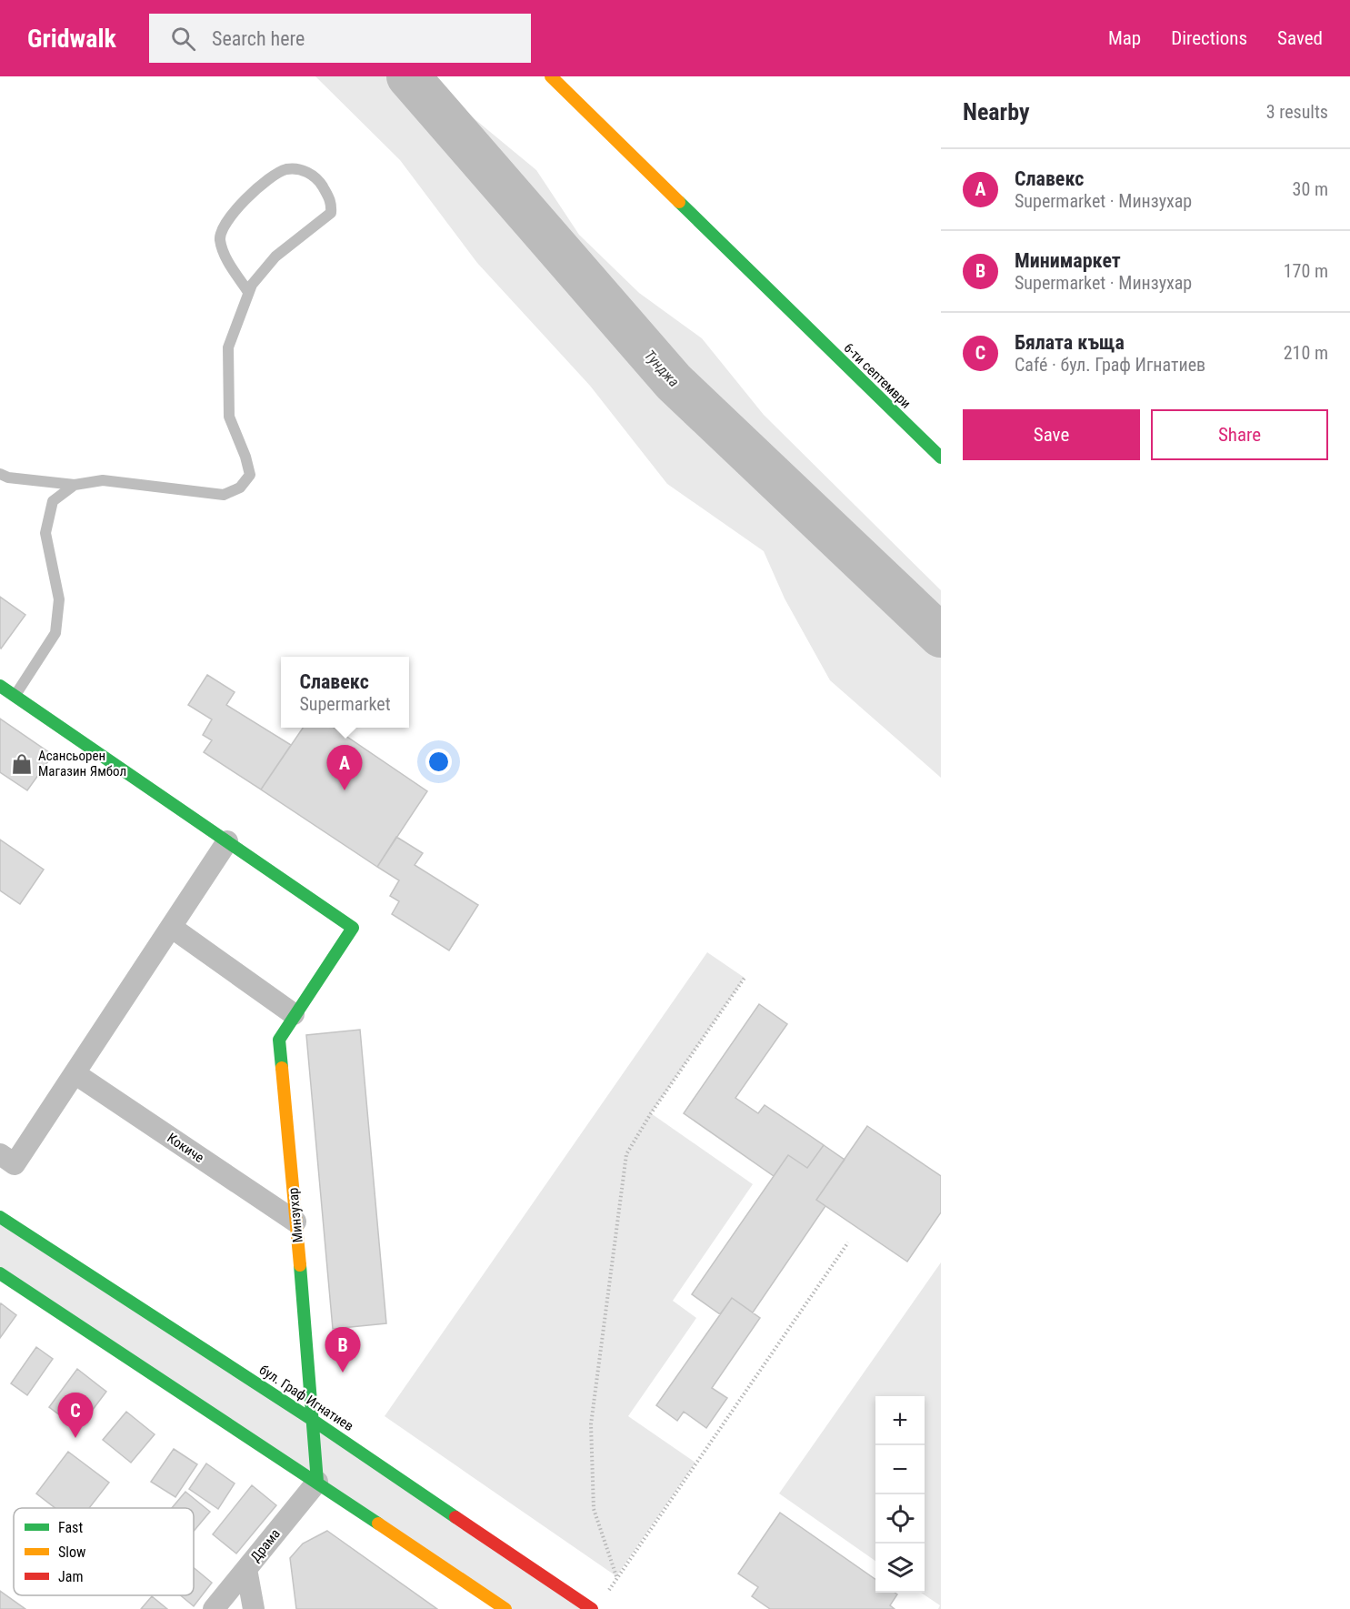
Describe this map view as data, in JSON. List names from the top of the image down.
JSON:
{
  "streets": {
    "street": [
      "6-ти септември",
      "Кокиче",
      "Минзухар",
      "бул. Граф Игнатиев",
      "Драма"
    ]
  },
  "crossings": [
    ["Кокиче", "Минзухар"],
    ["Минзухар", "бул. Граф Игнатиев"],
    ["Минзухар", "Драма"]
  ],
  "water": ["Тунджа"],
  "places": {
    "shop": ["Асансьорен Магазин Ямбол"]
  },
  "legend": ["Fast", "Slow", "Jam"],
  "page": {
    "header": "Gridwalk",
    "search": "Search here",
    "nav": ["Map", "Directions", "Saved"],
    "heading": ["Nearby", "3 results"],
    "list": [
      {
        "mark": "A",
        "name": "Славекс",
        "note": "Supermarket · Минзухар",
        "value": "30 m"
      },
      {
        "mark": "B",
        "name": "Минимаркет",
        "note": "Supermarket · Минзухар",
        "value": "170 m"
      },
      {
        "mark": "C",
        "name": "Бялата къща",
        "note": "Café · бул. Граф Игнатиев",
        "value": "210 m"
      }
    ],
    "buttons": ["Save", "Share"],
    "popup": ["Славекс", "Supermarket"],
    "pins": ["A", "B", "C"],
    "map_buttons": ["+", "−"]
  }
}
